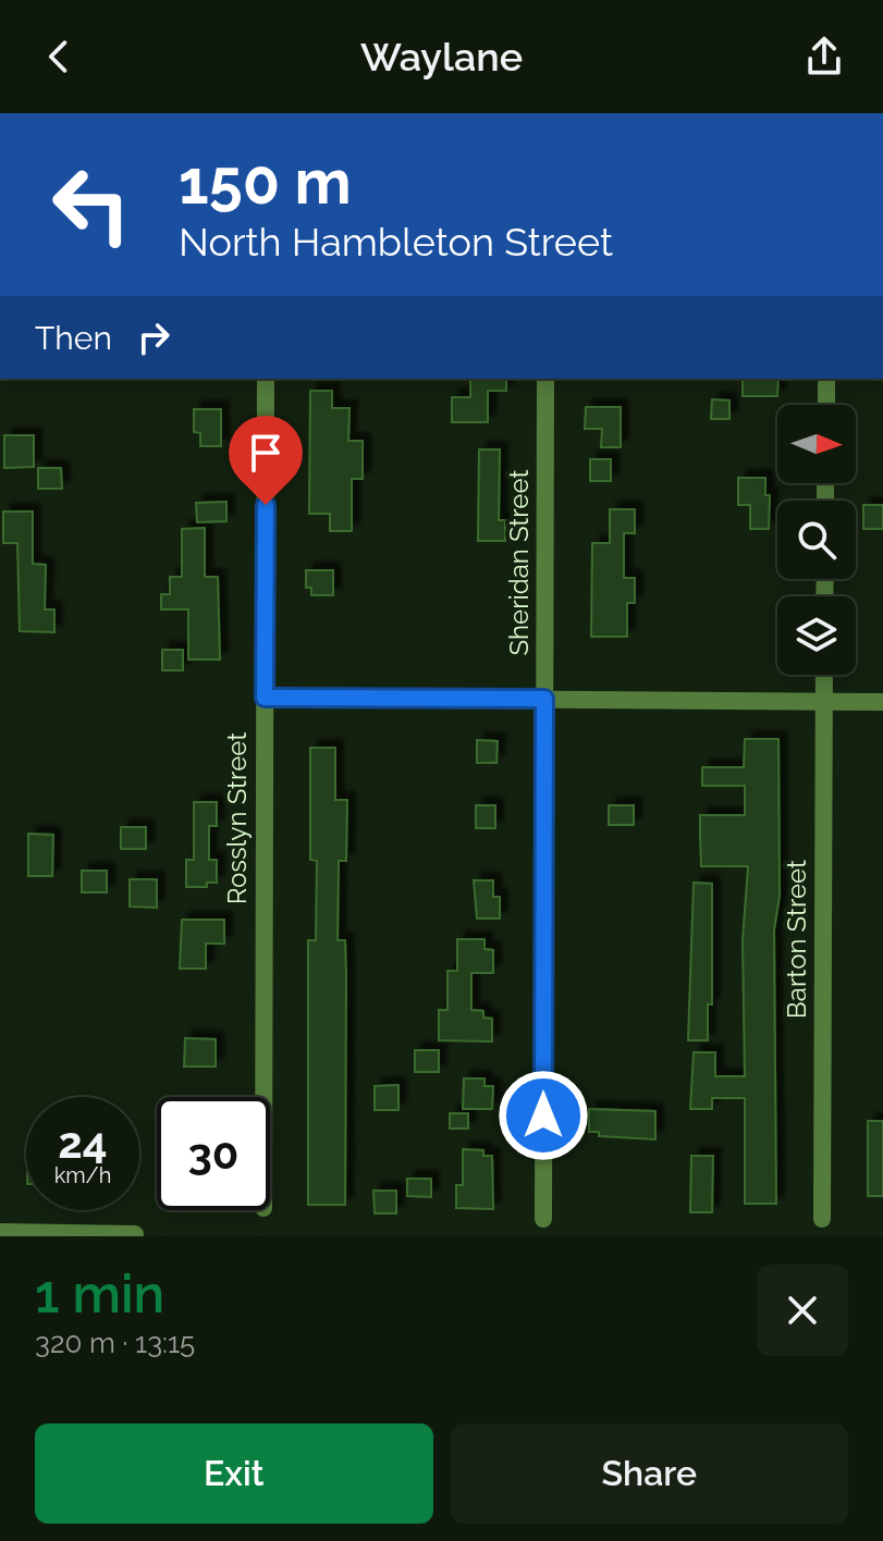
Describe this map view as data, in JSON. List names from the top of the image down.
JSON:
{
  "streets": {
    "street": ["Sheridan Street", "Rosslyn Street", "Barton Street"]
  },
  "north": "right",
  "page": {
    "header": "Waylane",
    "turn": ["150 m", "North Hambleton Street"],
    "then": "Then",
    "speed": "24 km/h",
    "limit": "30",
    "heading": ["1 min", "320 m · 13:15"],
    "buttons": ["Exit", "Share"]
  }
}
